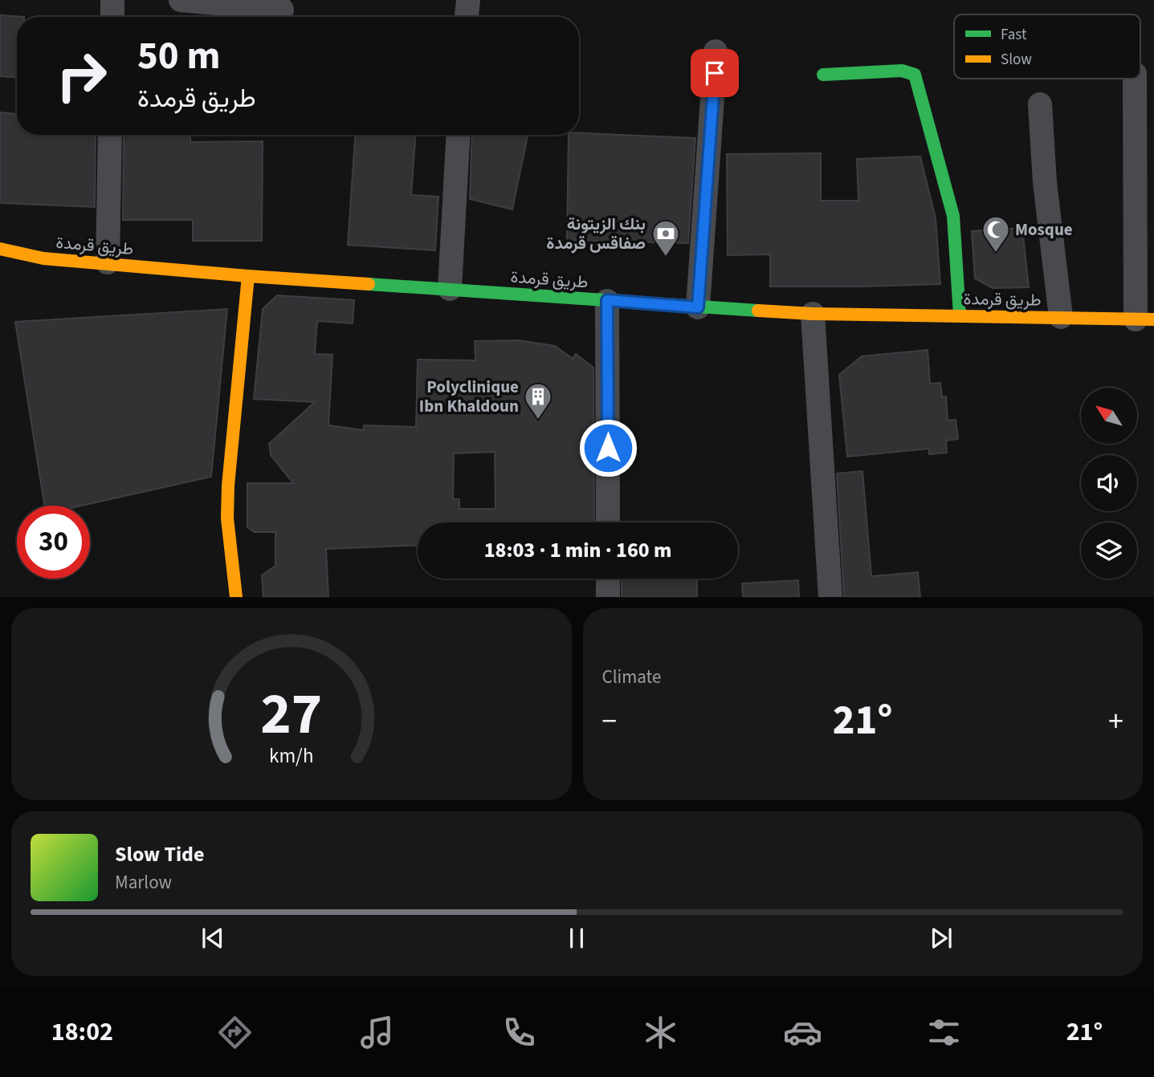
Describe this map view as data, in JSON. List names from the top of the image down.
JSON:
{
  "streets": {
    "main road": ["طريق قرمدة"]
  },
  "places": {
    "mosque": ["Mosque"],
    "bank": ["بنك الزيتونة صفاقس قرمدة"],
    "building": ["Polyclinique Ibn Khaldoun"]
  },
  "legend": ["Fast", "Slow"],
  "north": "top left",
  "page": {
    "turn": ["50 m", "طريق قرمدة"],
    "limit": "30",
    "trip": "18:03 · 1 min · 160 m",
    "tile": "Climate",
    "heat": ["−", "21°", "+"],
    "song": ["Slow Tide", "Marlow"],
    "tabs": ["18:02", "21°"],
    "gauge": ["27", "km/h"]
  }
}
